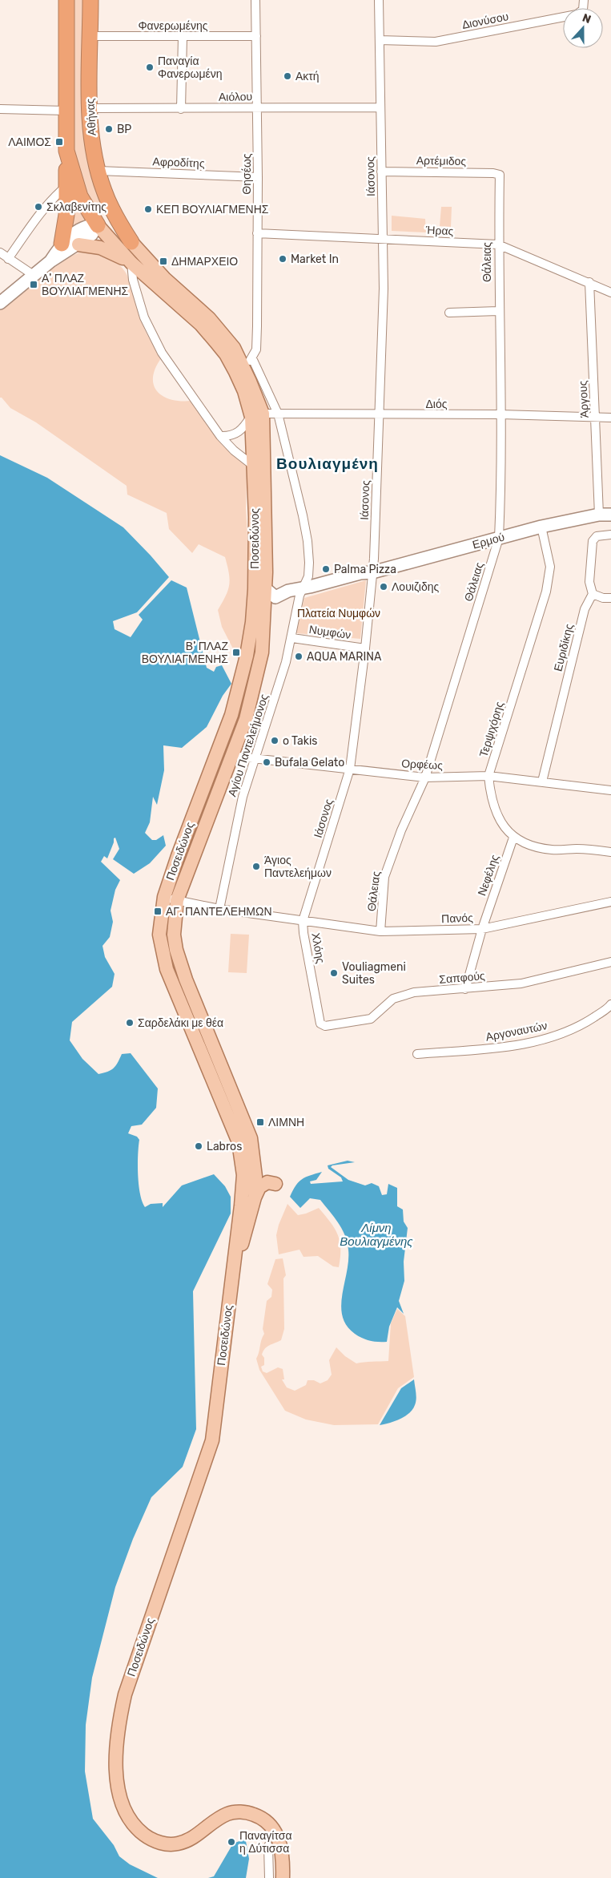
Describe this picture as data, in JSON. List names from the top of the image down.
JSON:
{
  "streets": {
    "highway": ["Αθήνας", "Ποσειδώνος"],
    "street": [
      "Διονύσου",
      "Φανερωμένης",
      "Αιόλου",
      "Αρτέμιδος",
      "Αφροδίτης",
      "Θησέως",
      "Ιάσονος",
      "Ήρας",
      "Θάλειας",
      "Άργους",
      "Διός",
      "Ερμού",
      "Νυμφών",
      "Ευριδίκης",
      "Τερψιχόρης",
      "Αγίου Παντελεήμονος",
      "Ορφέως",
      "Νεφέλης",
      "Πανός",
      "Χλόης",
      "Σαπφούς",
      "Αργοναυτών"
    ]
  },
  "crossings": [
    ["Διονύσου", "Ιάσονος"],
    ["Φανερωμένης", "Αθήνας"],
    ["Φανερωμένης", "Θησέως"],
    ["Αιόλου", "Αθήνας"],
    ["Αιόλου", "Θησέως"],
    ["Αιόλου", "Ιάσονος"],
    ["Αθήνας", "Αφροδίτης"],
    ["Αθήνας", "Ποσειδώνος"],
    ["Αρτέμιδος", "Ιάσονος"],
    ["Αρτέμιδος", "Θάλειας"],
    ["Αφροδίτης", "Θησέως"],
    ["Θησέως", "Ήρας"],
    ["Θησέως", "Ποσειδώνος"],
    ["Θησέως", "Αγίου Παντελεήμονος"],
    ["Ιάσονος", "Ήρας"],
    ["Ιάσονος", "Διός"],
    ["Ιάσονος", "Ερμού"],
    ["Ιάσονος", "Νυμφών"],
    ["Ιάσονος", "Ορφέως"],
    ["Ιάσονος", "Πανός"],
    ["Ιάσονος", "Χλόης"],
    ["Ήρας", "Θάλειας"],
    ["Ήρας", "Άργους"],
    ["Θάλειας", "Διός"],
    ["Θάλειας", "Ερμού"],
    ["Θάλειας", "Ορφέως"],
    ["Θάλειας", "Πανός"],
    ["Άργους", "Διός"],
    ["Άργους", "Ερμού"],
    ["Διός", "Ποσειδώνος"],
    ["Διός", "Αγίου Παντελεήμονος"],
    ["Ποσειδώνος", "Ερμού"],
    ["Ποσειδώνος", "Αγίου Παντελεήμονος"],
    ["Ποσειδώνος", "Ορφέως"],
    ["Ερμού", "Τερψιχόρης"],
    ["Ερμού", "Αγίου Παντελεήμονος"],
    ["Νυμφών", "Αγίου Παντελεήμονος"],
    ["Ευριδίκης", "Ορφέως"],
    ["Τερψιχόρης", "Ορφέως"],
    ["Τερψιχόρης", "Νεφέλης"],
    ["Αγίου Παντελεήμονος", "Ορφέως"],
    ["Νεφέλης", "Πανός"],
    ["Νεφέλης", "Σαπφούς"],
    ["Πανός", "Χλόης"],
    ["Χλόης", "Σαπφούς"]
  ],
  "districts": ["Βουλιαγμένη"],
  "water": ["Λίμνη Βουλιαγμένης"],
  "parks": ["Πλατεία Νυμφών"],
  "places": {
    "other": [
      "Παναγία Φανερωμένη",
      "Ακτή",
      "BP",
      "Σκλαβενίτης",
      "ΚΕΠ ΒΟΥΛΙΑΓΜΕΝΗΣ",
      "Market In",
      "Palma Pizza",
      "Λουιζιδης",
      "AQUA MARINA",
      "o Takis",
      "Bufala Gelato",
      "Άγιος Παντελεήμων",
      "Vouliagmeni Suites",
      "Σαρδελάκι με θέα",
      "Labros",
      "Παναγίτσα η Δύτισσα"
    ],
    "transit": [
      "ΛΑΙΜΟΣ",
      "ΔΗΜΑΡΧΕΙΟ",
      "Α' ΠΛΑΖ ΒΟΥΛΙΑΓΜΕΝΗΣ",
      "Β' ΠΛΑΖ ΒΟΥΛΙΑΓΜΕΝΗΣ",
      "ΑΓ. ΠΑΝΤΕΛΕΗΜΩΝ",
      "ΛΙΜΝΗ"
    ]
  },
  "north": "top"
}
